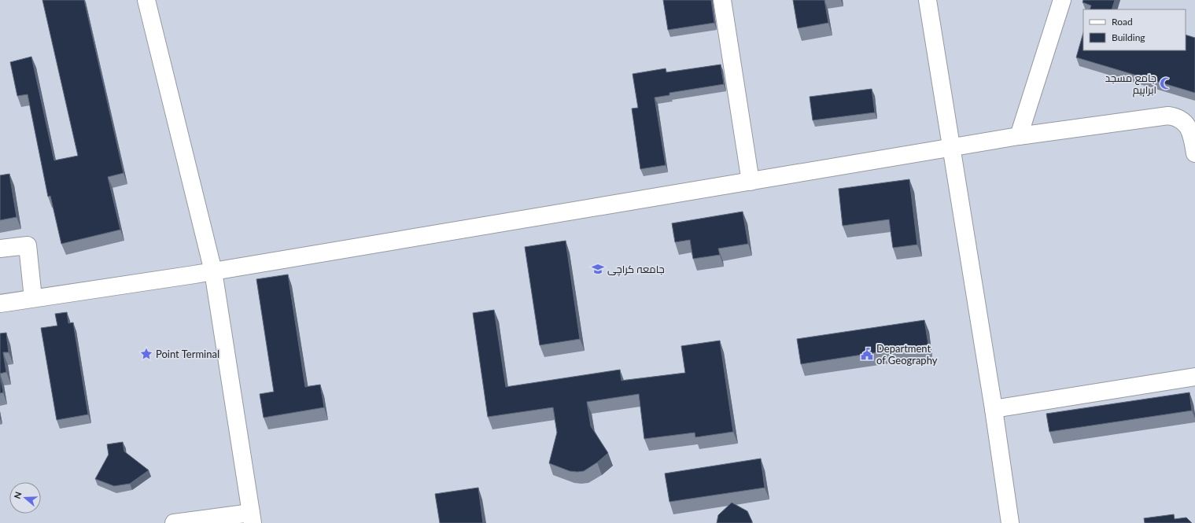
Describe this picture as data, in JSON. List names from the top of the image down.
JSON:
{
  "places": {
    "mosque": ["جامع مسجد ابراہیم"],
    "school or university": ["جامعہ کراچی"],
    "place": ["Point Terminal"],
    "public building": ["Department of Geography"]
  },
  "legend": ["Road", "Building"],
  "north": "left"
}
